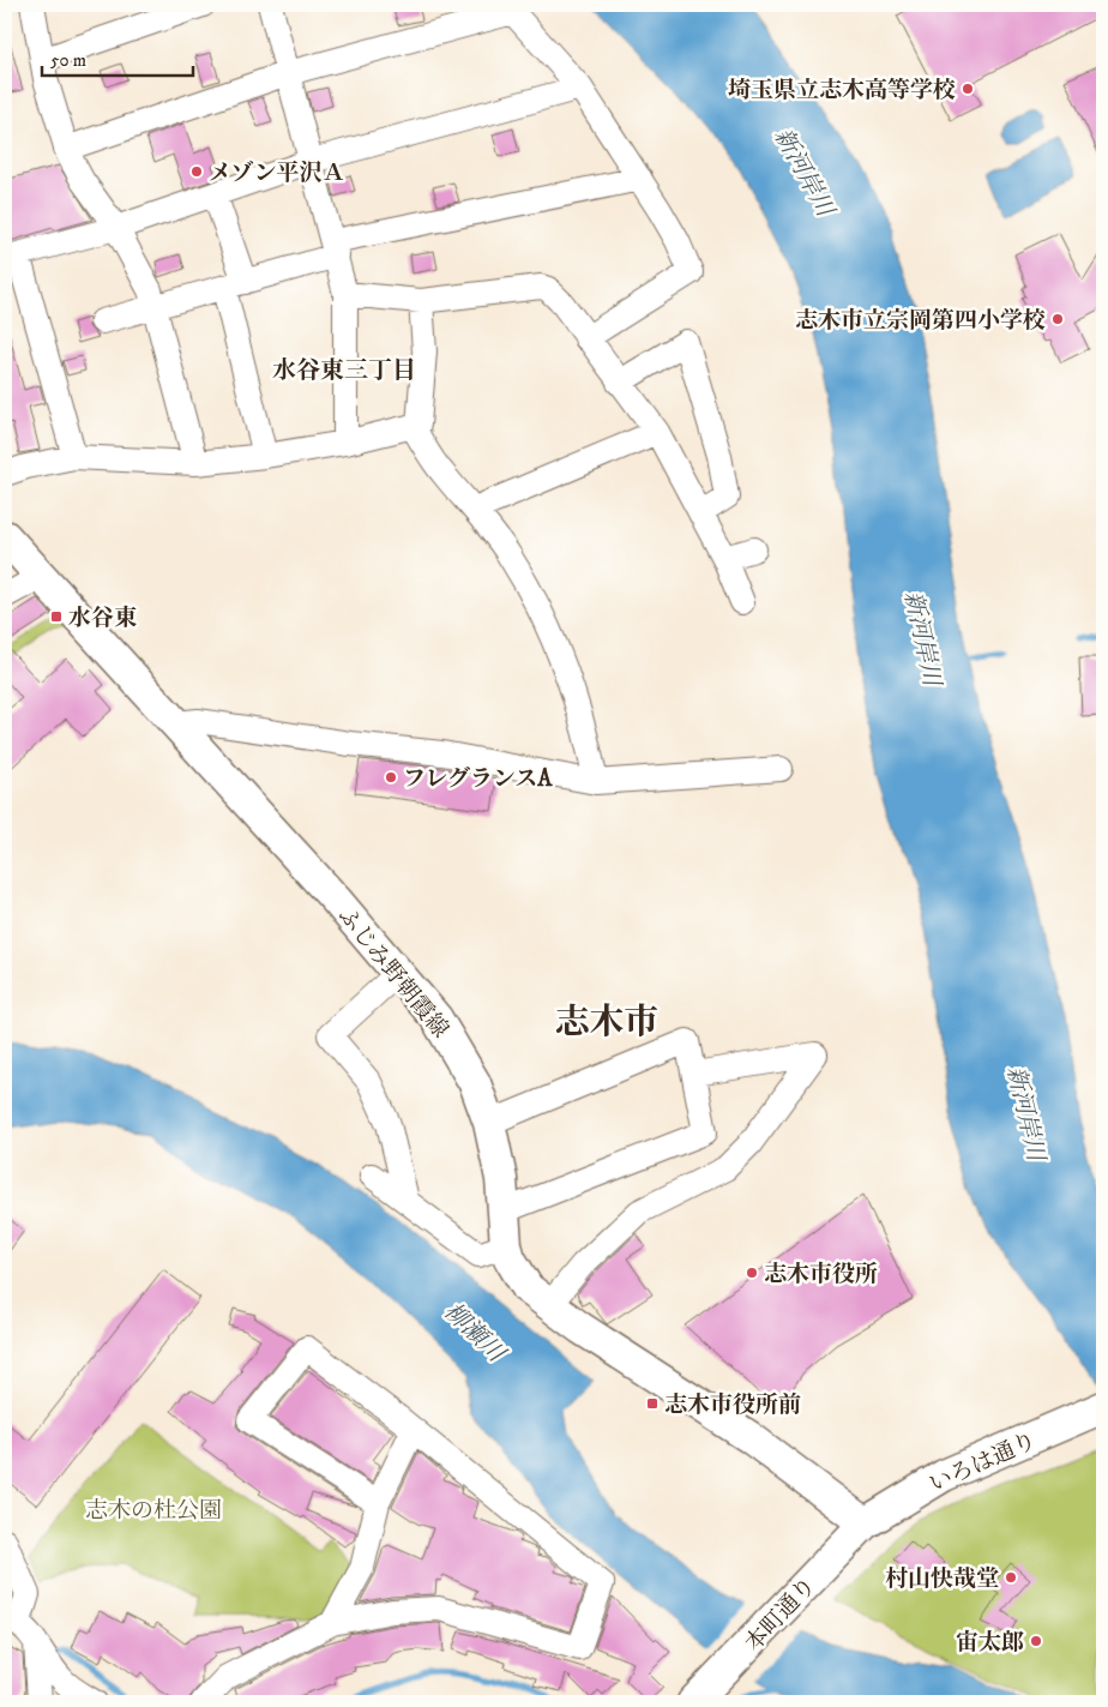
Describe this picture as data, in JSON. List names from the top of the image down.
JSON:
{
  "streets": {
    "main road": ["ふじみ野朝霞線", "いろは通り", "本町通り"]
  },
  "crossings": [
    ["ふじみ野朝霞線", "いろは通り"],
    ["ふじみ野朝霞線", "本町通り"],
    ["いろは通り", "本町通り"]
  ],
  "districts": ["水谷東三丁目", "志木市"],
  "water": ["新河岸川", "柳瀬川"],
  "parks": ["志木の杜公園"],
  "places": {
    "other": [
      "埼玉県立志木高等学校",
      "メゾン平沢Ａ",
      "志木市立宗岡第四小学校",
      "フレグランスA",
      "志木市役所",
      "村山快哉堂",
      "宙太郎"
    ],
    "transit": ["水谷東", "志木市役所前"]
  },
  "scale_bar": "50 m"
}
